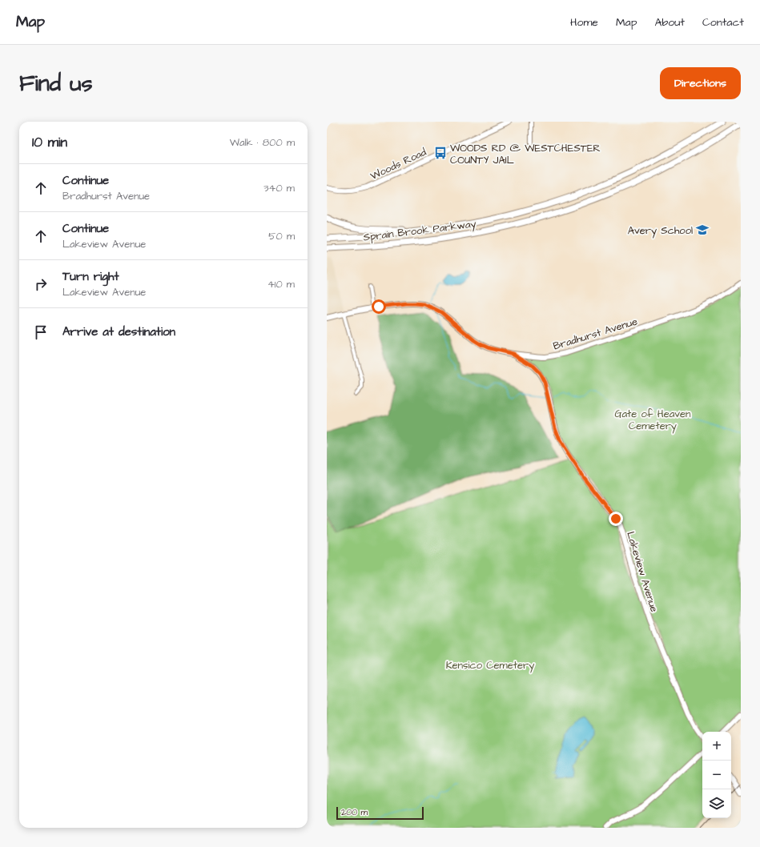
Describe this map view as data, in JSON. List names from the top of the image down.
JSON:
{
  "streets": {
    "highway": ["Sprain Brook Parkway"],
    "street": ["Woods Road", "Bradhurst Avenue", "Lakeview Avenue"]
  },
  "crossings": [
    ["Bradhurst Avenue", "Lakeview Avenue"]
  ],
  "parks": ["Gate of Heaven Cemetery", "Kensico Cemetery"],
  "places": {
    "bus stop": ["WOODS RD @ WESTCHESTER COUNTY JAIL"],
    "school or university": ["Avery School"]
  },
  "scale_bar": "200 m",
  "page": {
    "header": "Map",
    "nav": [
      "Home",
      "Map",
      "About",
      "Contact"
    ],
    "buttons": "Directions",
    "title": "Find us",
    "heading": ["10 min", "Walk · 800 m"],
    "list": [
      ["Continue", "Bradhurst Avenue", "340 m"],
      ["Continue", "Lakeview Avenue", "50 m"],
      ["Turn right", "Lakeview Avenue", "410 m"],
      "Arrive at destination"
    ],
    "map_buttons": ["+", "−"],
    "scale": "200 m"
  }
}
